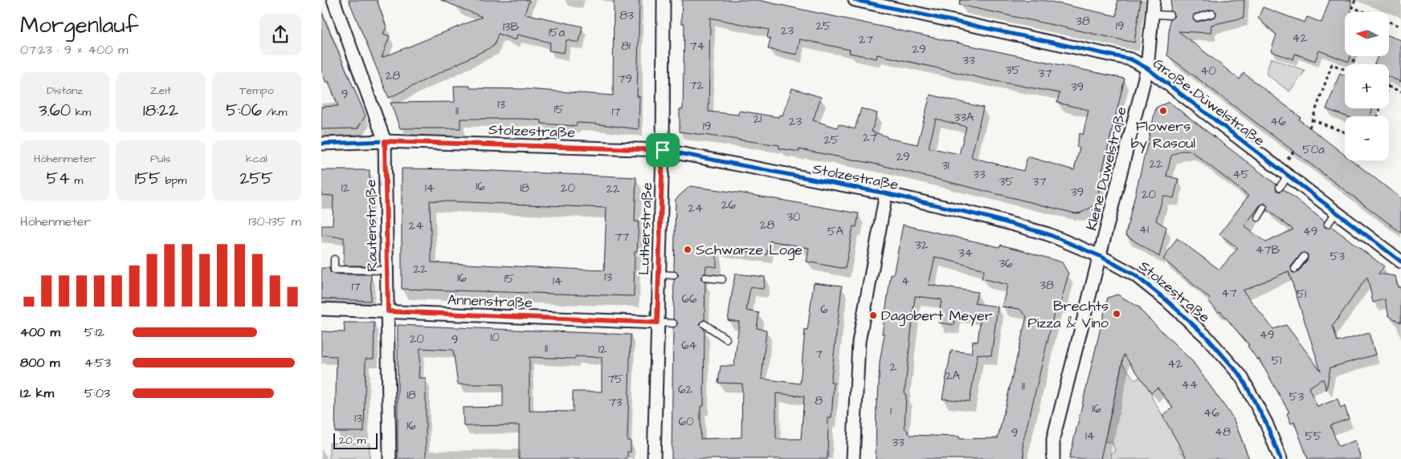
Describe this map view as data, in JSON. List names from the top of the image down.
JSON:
{
  "streets": {
    "street": [
      "Große Düwelstraße",
      "Stolzestraße",
      "Kleine Düwelstraße",
      "Rautenstraße",
      "Lutherstraße",
      "Annenstraße"
    ]
  },
  "crossings": [
    ["Große Düwelstraße", "Kleine Düwelstraße"],
    ["Stolzestraße", "Kleine Düwelstraße"],
    ["Stolzestraße", "Rautenstraße"],
    ["Stolzestraße", "Lutherstraße"],
    ["Rautenstraße", "Annenstraße"],
    ["Lutherstraße", "Annenstraße"]
  ],
  "places": [
    "Flowers by Rasoul",
    "Schwarze Loge",
    "Brechts Pizza & Vino",
    "Dagobert Meyer"
  ],
  "house_numbers": [
    "83",
    "38",
    "25",
    "19",
    "13B",
    "23",
    "15a",
    "42",
    "27",
    "81",
    "74",
    "29",
    "33",
    "35",
    "40",
    "37",
    "28",
    "79",
    "72",
    "39",
    "9",
    "13",
    "15",
    "11",
    "17",
    "33A",
    "21",
    "23",
    "46",
    "19",
    "27",
    "25",
    "50a",
    "29",
    "22",
    "31",
    "33",
    "45",
    "35",
    "37",
    "16",
    "12",
    "14",
    "18",
    "20",
    "22",
    "39",
    "20",
    "26",
    "24",
    "30",
    "28",
    "24",
    "41",
    "5A",
    "49",
    "77",
    "32",
    "47B",
    "34",
    "53",
    "36",
    "22",
    "13",
    "16",
    "15",
    "14",
    "4",
    "38",
    "17",
    "47",
    "51",
    "66",
    "6",
    "49",
    "10",
    "20",
    "9",
    "64",
    "11",
    "12",
    "7",
    "51",
    "42",
    "2",
    "2A",
    "75",
    "44",
    "11",
    "62",
    "18",
    "53",
    "8",
    "73",
    "16",
    "1",
    "46",
    "13",
    "60",
    "16",
    "48",
    "9",
    "14",
    "55",
    "33"
  ],
  "scale_bar": "20 m",
  "north": "left",
  "page": {
    "heading": ["Morgenlauf", "07:23 · 9 × 400 m"],
    "map_buttons": ["+", "−"],
    "stats": [
      ["Distanz", "3.60 km"],
      ["Zeit", "18:22"],
      ["Tempo", "5:06 /km"],
      ["Höhenmeter", "54 m"],
      ["Puls", "155 bpm"],
      ["kcal", "255"]
    ],
    "chart": ["Höhenmeter", "130–135 m"],
    "list": [
      {
        "name": "400 m",
        "note": "5:12"
      },
      {
        "name": "800 m",
        "note": "4:53"
      },
      {
        "name": "1.2 km",
        "note": "5:03"
      }
    ],
    "scale": "20 m"
  }
}
